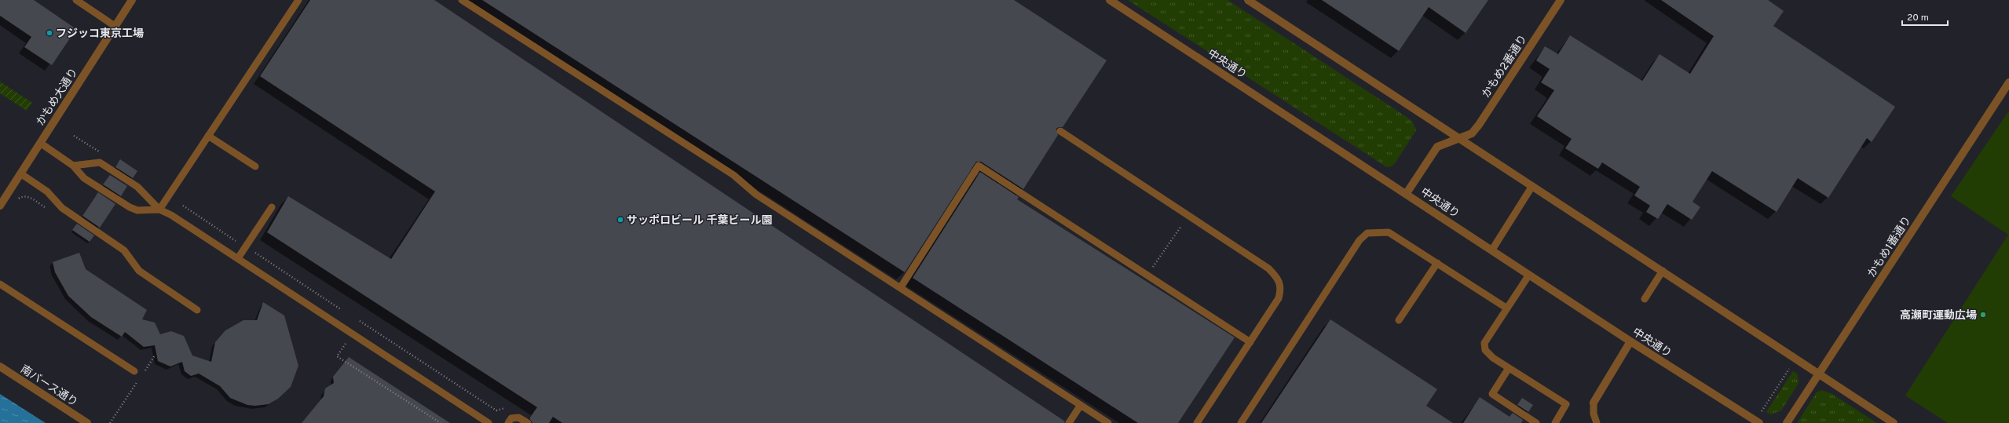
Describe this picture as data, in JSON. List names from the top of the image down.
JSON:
{
  "streets": {
    "street": [
      "中央通り",
      "かもめ2番通り",
      "かもめ大通り",
      "かもめ1番通り",
      "南バース通り"
    ]
  },
  "crossings": [
    ["中央通り", "かもめ2番通り"]
  ],
  "places": ["フジッコ東京工場", "サッポロビール 千葉ビール園", "高瀬町運動広場"],
  "scale_bar": "20 m"
}
